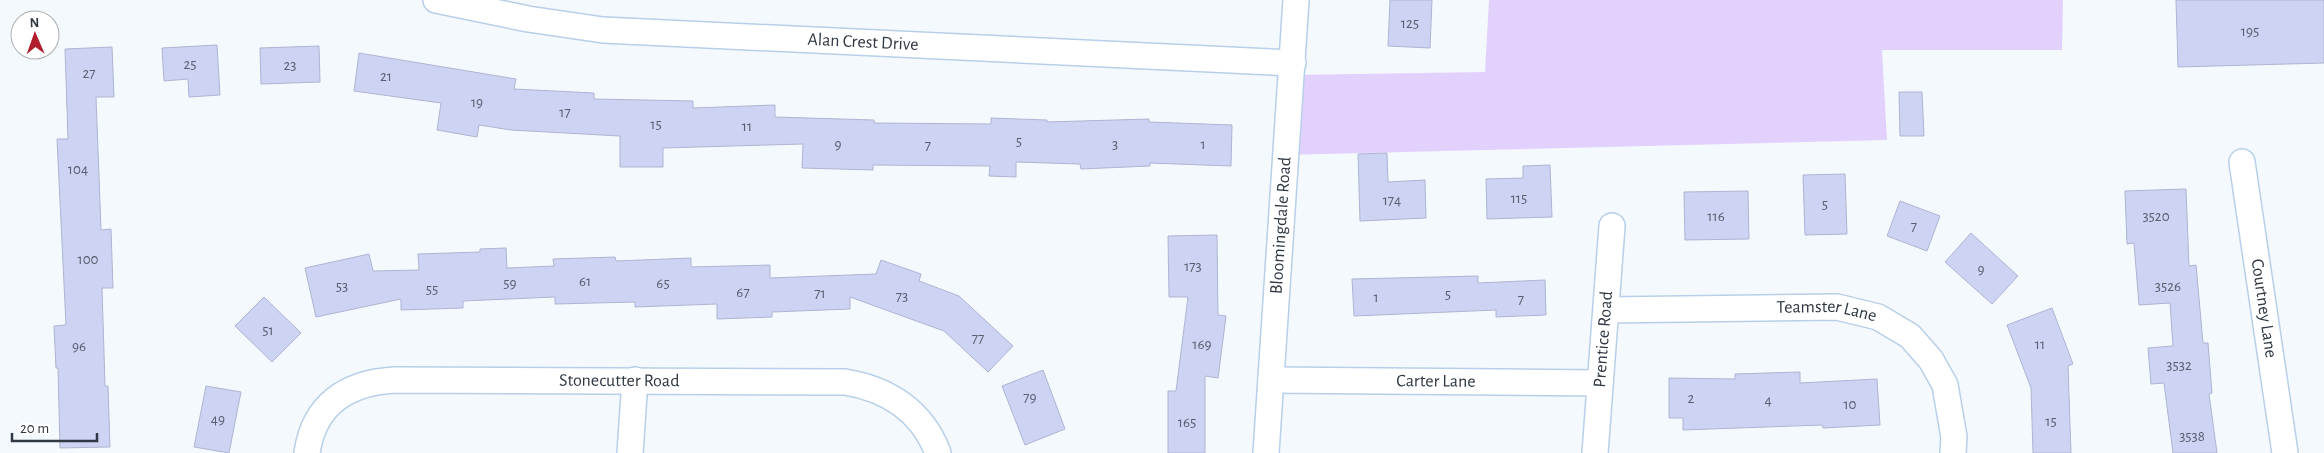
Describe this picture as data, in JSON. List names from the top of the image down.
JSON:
{
  "streets": {
    "street": [
      "Alan Crest Drive",
      "Bloomingdale Road",
      "Courtney Lane",
      "Teamster Lane",
      "Prentice Road",
      "Stonecutter Road",
      "Carter Lane"
    ]
  },
  "crossings": [
    ["Alan Crest Drive", "Bloomingdale Road"],
    ["Bloomingdale Road", "Carter Lane"],
    ["Teamster Lane", "Prentice Road"],
    ["Prentice Road", "Carter Lane"]
  ],
  "house_numbers": [
    "125",
    "195",
    "25",
    "23",
    "27",
    "21",
    "19",
    "17",
    "15",
    "11",
    "5",
    "9",
    "3",
    "1",
    "7",
    "104",
    "115",
    "174",
    "5",
    "116",
    "3520",
    "7",
    "100",
    "173",
    "9",
    "61",
    "59",
    "65",
    "53",
    "3526",
    "55",
    "67",
    "71",
    "5",
    "73",
    "1",
    "7",
    "51",
    "77",
    "169",
    "11",
    "96",
    "3532",
    "79",
    "2",
    "4",
    "10",
    "49",
    "15",
    "165",
    "3538"
  ],
  "scale_bar": "20 m",
  "north": "top"
}
